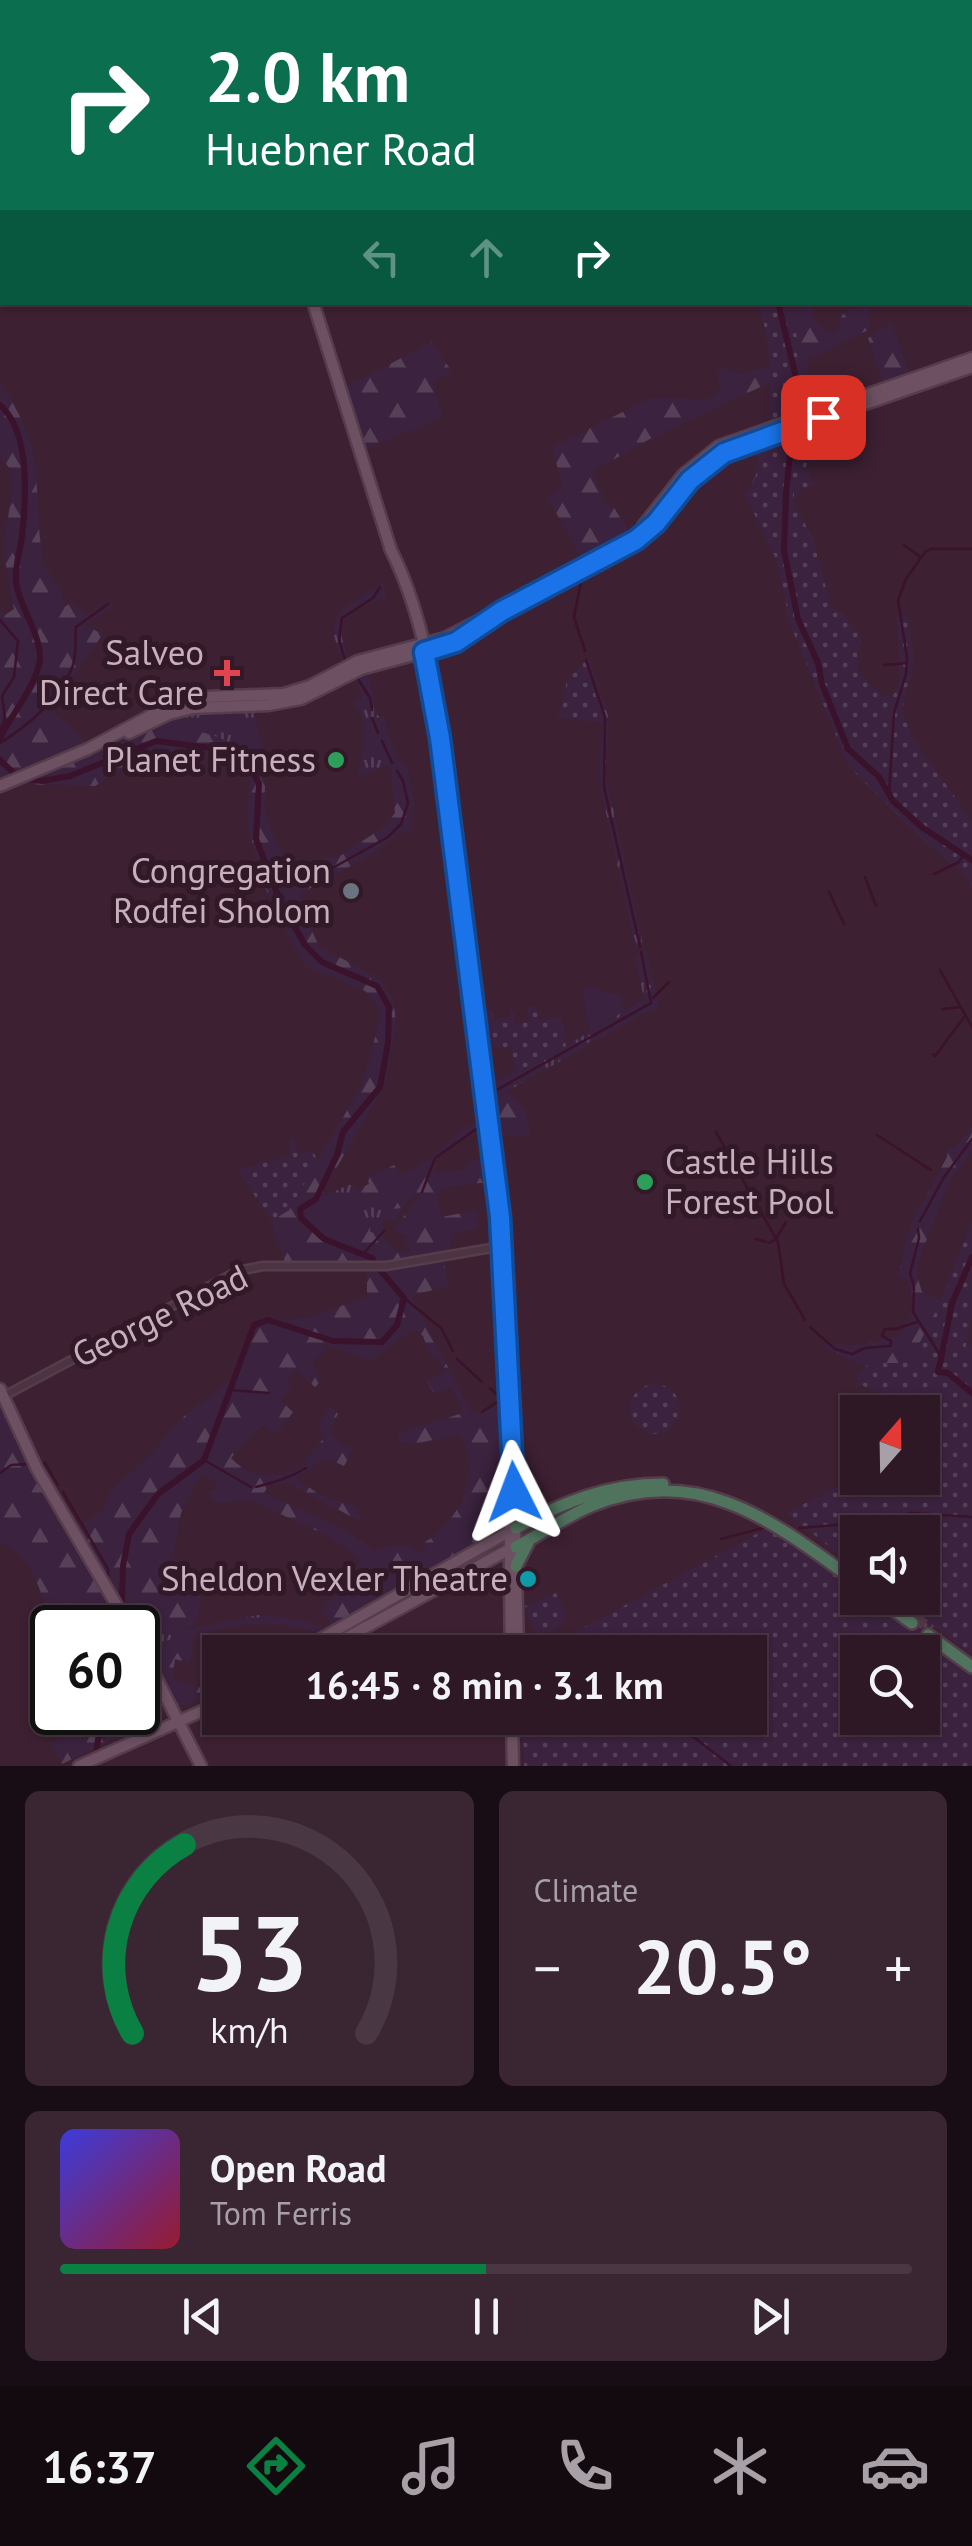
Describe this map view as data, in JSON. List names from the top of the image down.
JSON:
{
  "streets": {
    "street": ["George Road"]
  },
  "places": {
    "health": ["Salveo Direct Care"],
    "other": [
      "Planet Fitness",
      "Congregation Rodfei Sholom",
      "Castle Hills Forest Pool",
      "Sheldon Vexler Theatre"
    ]
  },
  "north": "top",
  "page": {
    "turn": ["2.0 km", "Huebner Road"],
    "limit": "60",
    "trip": "16:45 · 8 min · 3.1 km",
    "tile": "Climate",
    "heat": ["−", "20.5°", "+"],
    "song": ["Open Road", "Tom Ferris"],
    "tabs": "16:37",
    "gauge": ["53", "km/h"]
  }
}
